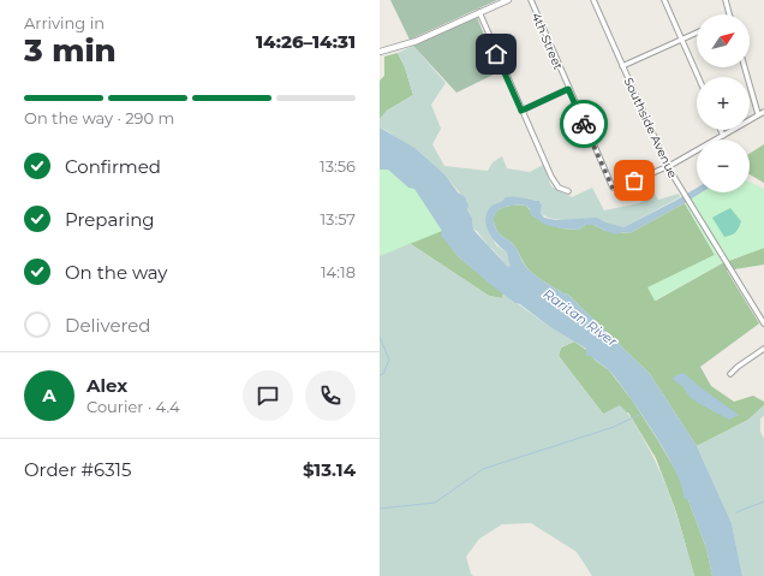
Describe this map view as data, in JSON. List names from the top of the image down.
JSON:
{
  "streets": {
    "street": ["4th Street", "Southside Avenue"]
  },
  "crossings": [
    ["4th Street", "Southside Avenue"]
  ],
  "water": ["Raritan River"],
  "north": "top right",
  "page": {
    "heading": ["3 min", "Arriving in", "14:26–14:31"],
    "panel": [
      "Alex",
      "Courier · 4.4",
      "Order #6315",
      "$13.14"
    ],
    "map_buttons": ["+", "−"],
    "bar": "On the way · 290 m",
    "list": [
      ["Confirmed", "13:56"],
      ["Preparing", "13:57"],
      ["On the way", "14:18"],
      "Delivered"
    ],
    "round": "A"
  }
}
